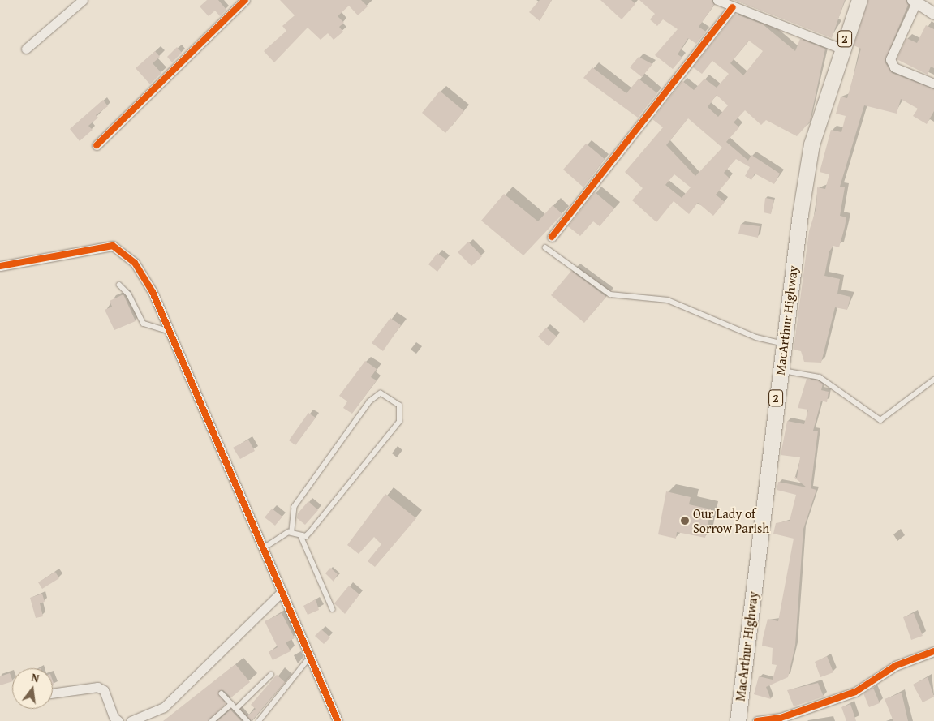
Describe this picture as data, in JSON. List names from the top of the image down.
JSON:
{
  "streets": {
    "highway": ["2", "MacArthur Highway"]
  },
  "places": ["Our Lady of Sorrow Parish"],
  "north": "top"
}
